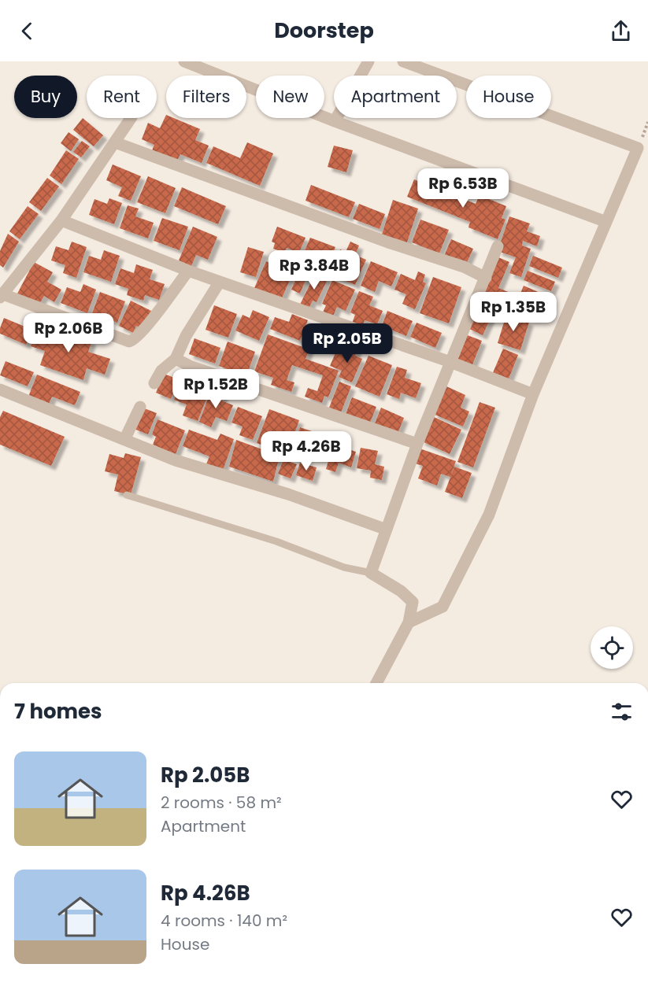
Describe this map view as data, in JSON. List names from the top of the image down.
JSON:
{
  "page": {
    "header": "Doorstep",
    "chip": [
      "Buy",
      "Rent",
      "Filters",
      "New",
      "Apartment",
      "House"
    ],
    "price": [
      "Rp 6.53B",
      "Rp 3.84B",
      "Rp 1.35B",
      "Rp 2.06B",
      "Rp 2.05B",
      "Rp 1.52B",
      "Rp 4.26B"
    ],
    "heading": "7 homes",
    "list": [
      {
        "name": "Rp 2.05B",
        "note": "2 rooms · 58 m² · Apartment"
      },
      {
        "name": "Rp 4.26B",
        "note": "4 rooms · 140 m² · House"
      }
    ]
  }
}
